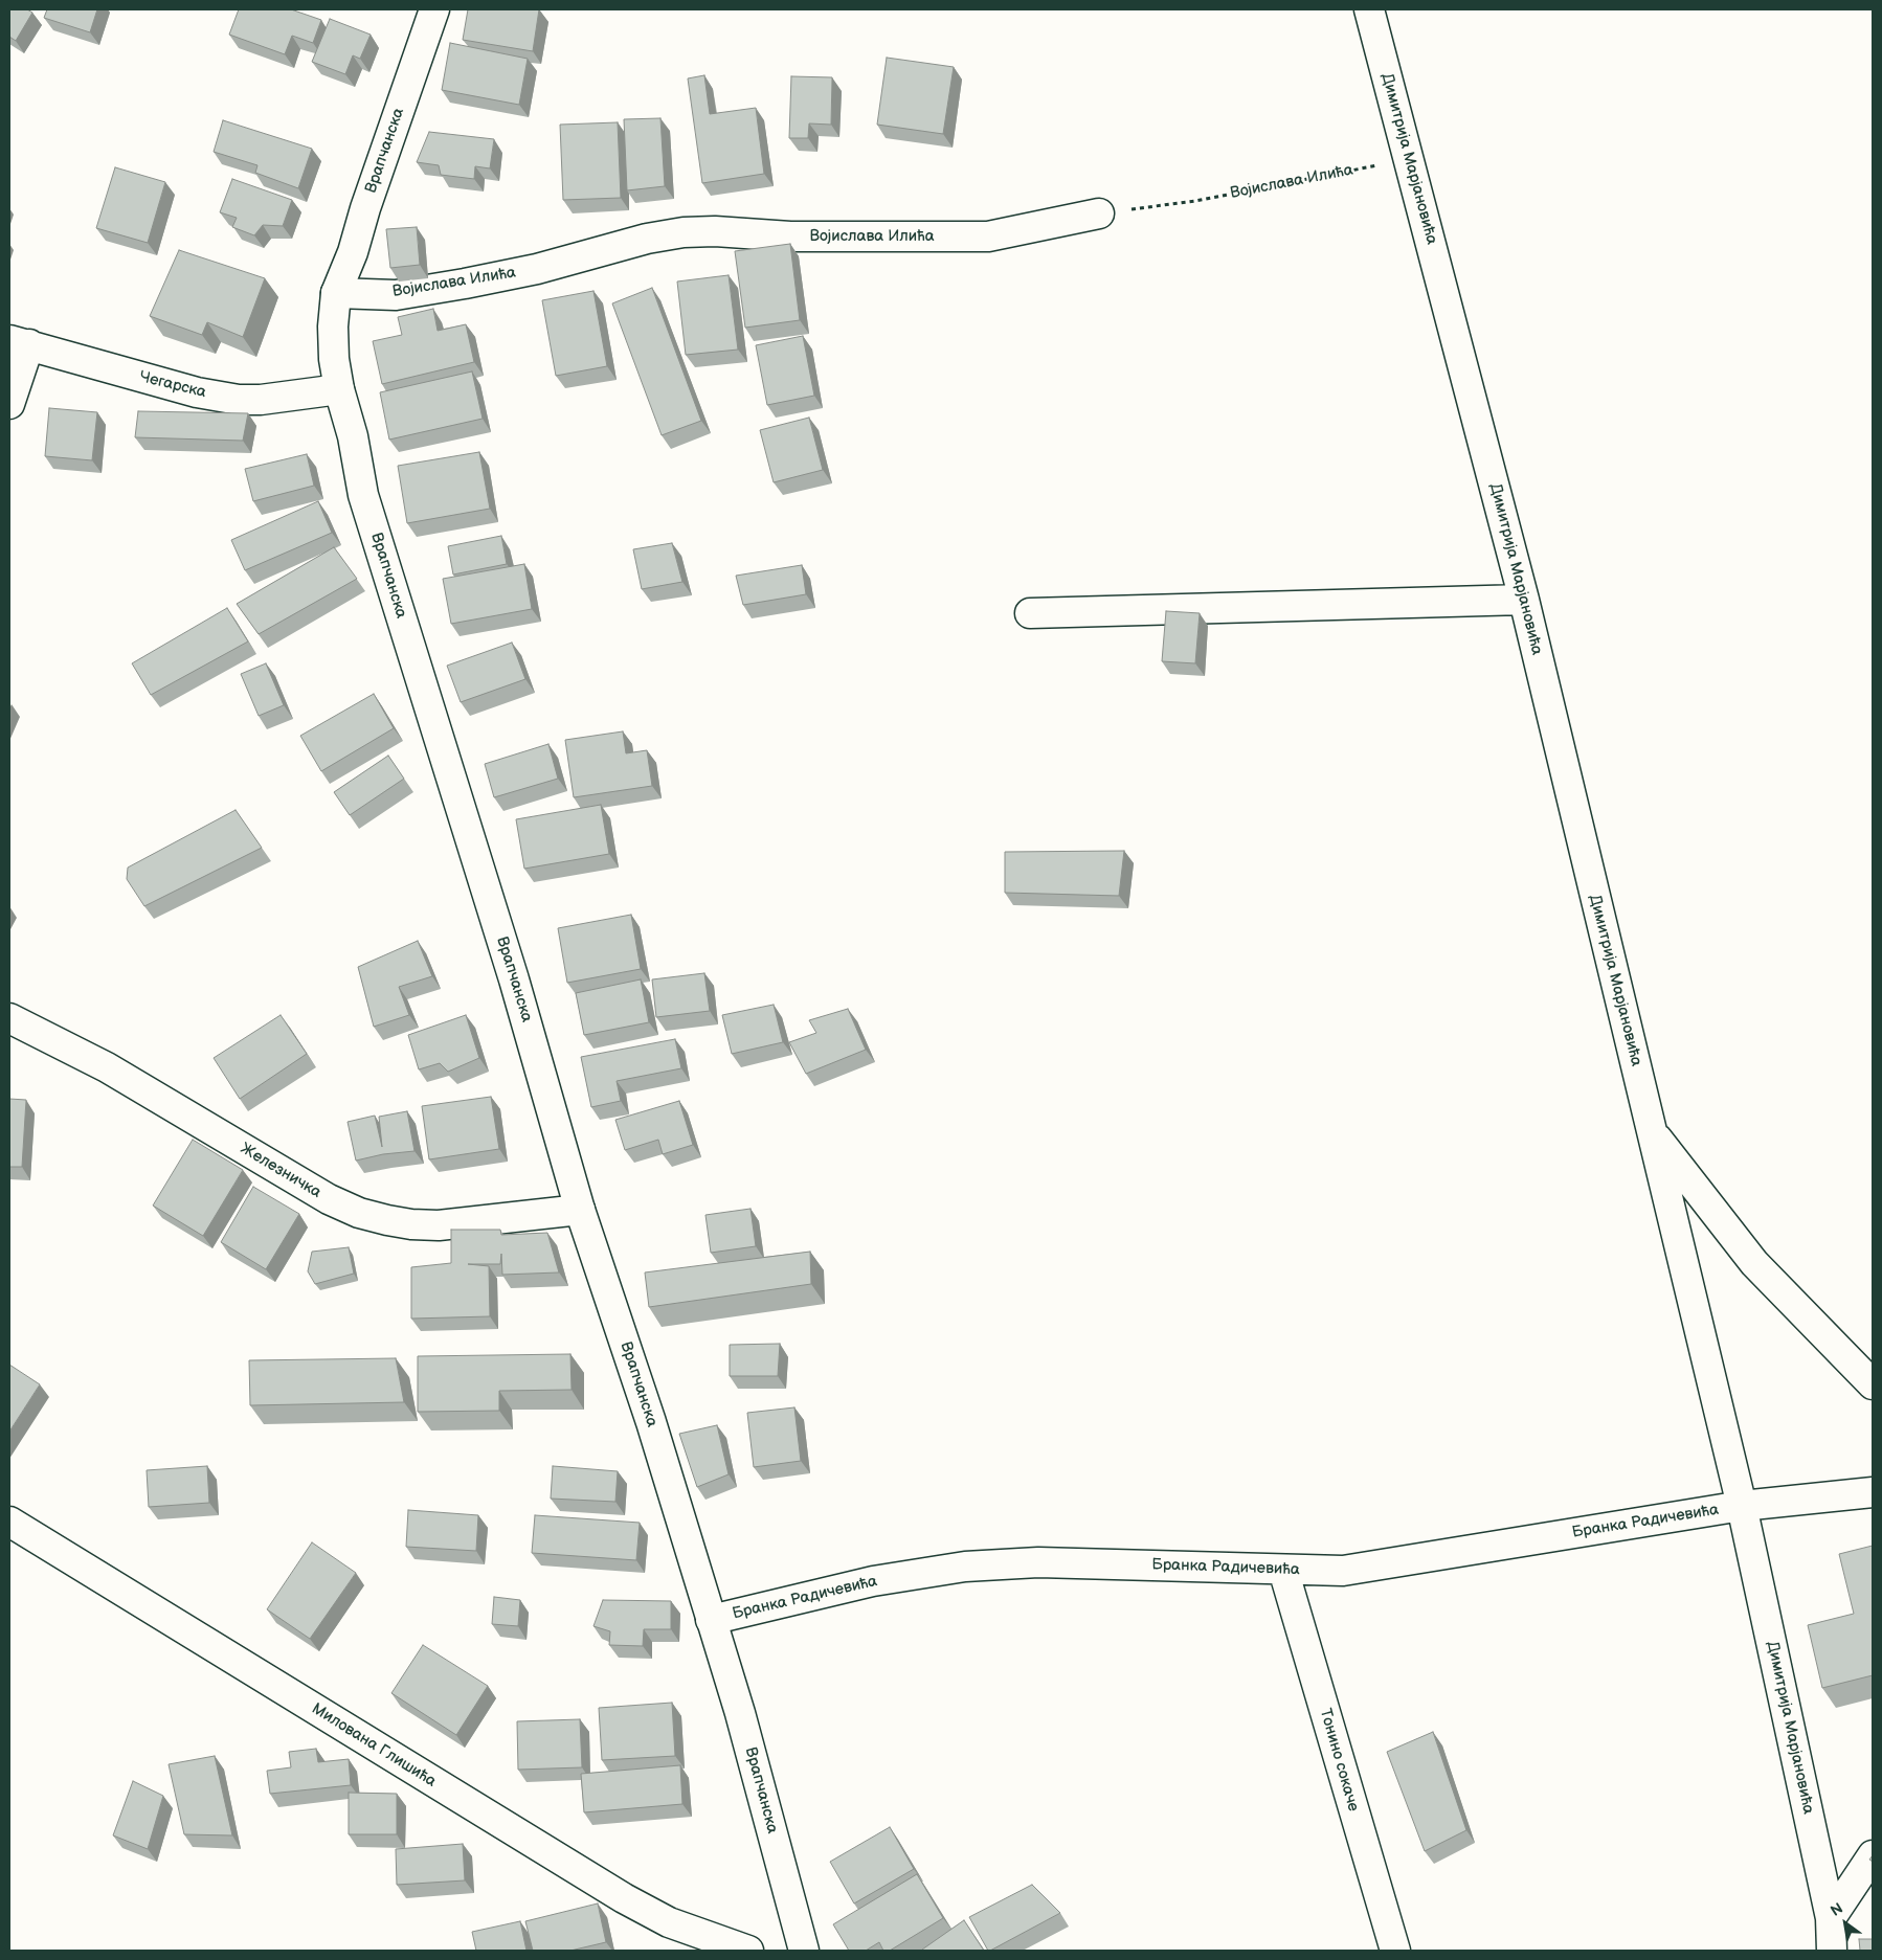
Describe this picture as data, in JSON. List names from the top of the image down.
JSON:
{
  "streets": {
    "street": [
      "Врапчанска",
      "Димитрија Марјановића",
      "Војислава Илића",
      "Чегарска",
      "Железничка",
      "Бранка Радичевића",
      "Милована Глишића",
      "Тонино сокаче"
    ]
  },
  "crossings": [
    ["Врапчанска", "Војислава Илића"],
    ["Врапчанска", "Чегарска"],
    ["Врапчанска", "Железничка"],
    ["Врапчанска", "Бранка Радичевића"],
    ["Димитрија Марјановића", "Војислава Илића"],
    ["Димитрија Марјановића", "Бранка Радичевића"],
    ["Бранка Радичевића", "Тонино сокаче"]
  ],
  "north": "top left"
}
